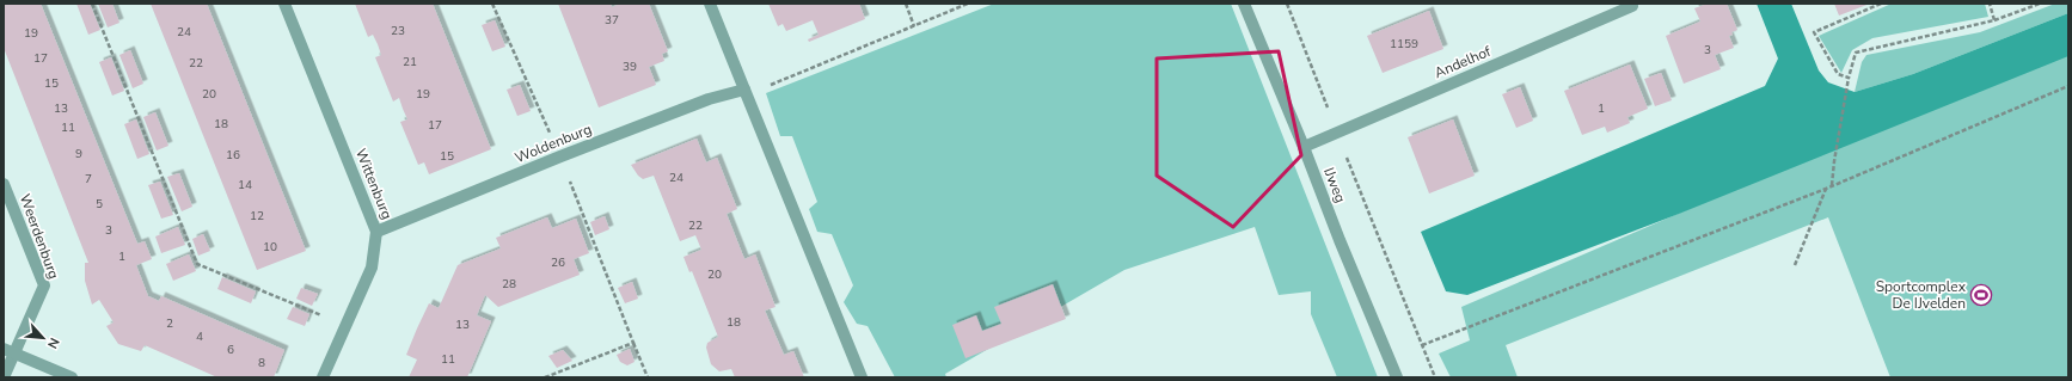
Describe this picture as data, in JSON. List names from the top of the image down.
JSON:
{
  "streets": {
    "street": [
      "Andelhof",
      "Woldenburg",
      "Wittenburg",
      "IJweg",
      "Weerdenburg"
    ]
  },
  "crossings": [
    ["Andelhof", "IJweg"],
    ["Woldenburg", "Wittenburg"]
  ],
  "places": {
    "sports": ["Sportcomplex De IJvelden"]
  },
  "house_numbers": [
    "37",
    "23",
    "24",
    "19",
    "1159",
    "3",
    "17",
    "21",
    "22",
    "39",
    "15",
    "20",
    "19",
    "13",
    "1",
    "18",
    "17",
    "11",
    "9",
    "16",
    "15",
    "24",
    "7",
    "14",
    "5",
    "12",
    "22",
    "3",
    "10",
    "1",
    "26",
    "20",
    "28",
    "18",
    "2",
    "13",
    "4",
    "6",
    "11",
    "8"
  ],
  "north": "bottom right"
}
